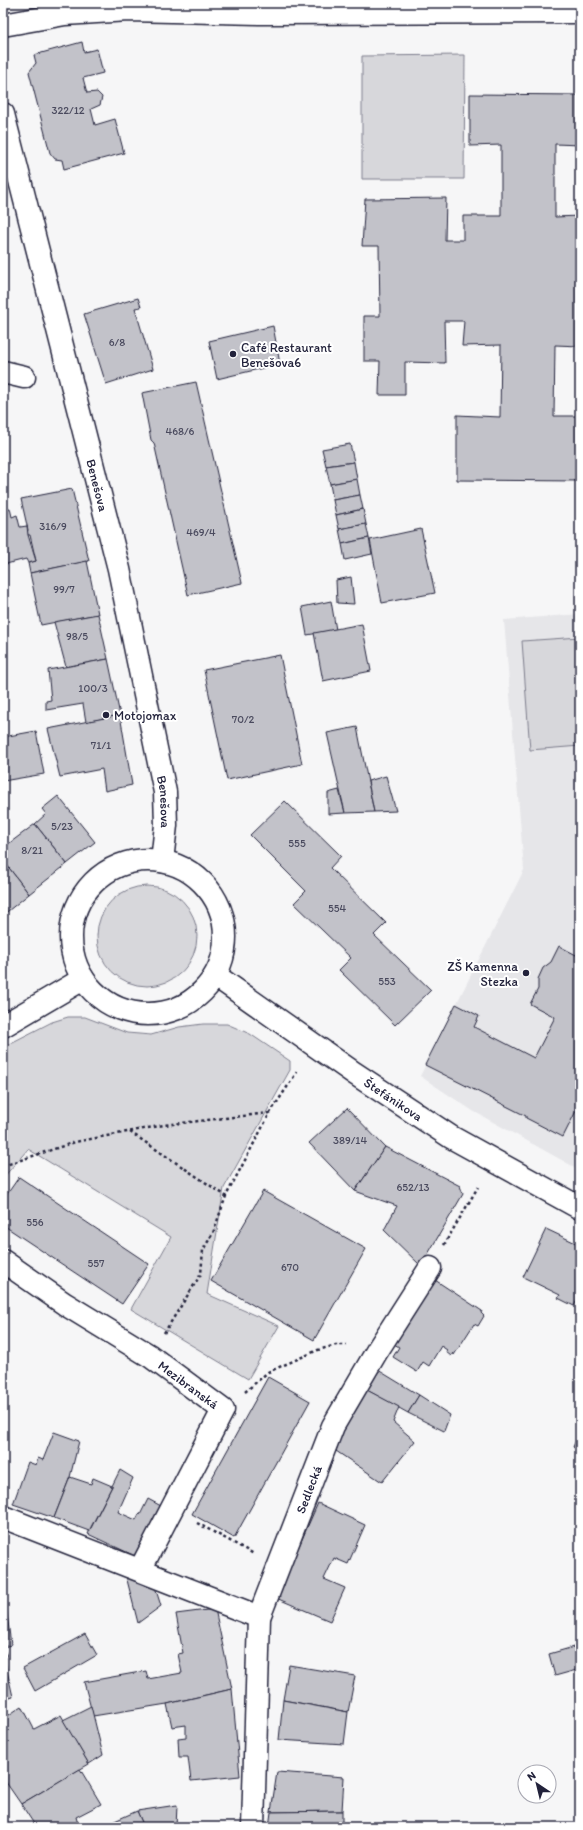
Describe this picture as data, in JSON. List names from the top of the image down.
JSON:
{
  "streets": {
    "street": [
      "Benešova",
      "Štefánikova",
      "Mezibranská",
      "Sedlecká"
    ]
  },
  "places": ["Café Restaurant Benešova6", "Motojomax", "ZŠ Kamenna Stezka"],
  "house_numbers": [
    "322/12",
    "6/8",
    "468/6",
    "316/9",
    "469/4",
    "99/7",
    "98/5",
    "100/3",
    "70/2",
    "71/1",
    "5/23",
    "555",
    "8/21",
    "554",
    "553",
    "389/14",
    "652/13",
    "556",
    "557",
    "670"
  ],
  "north": "top left"
}
